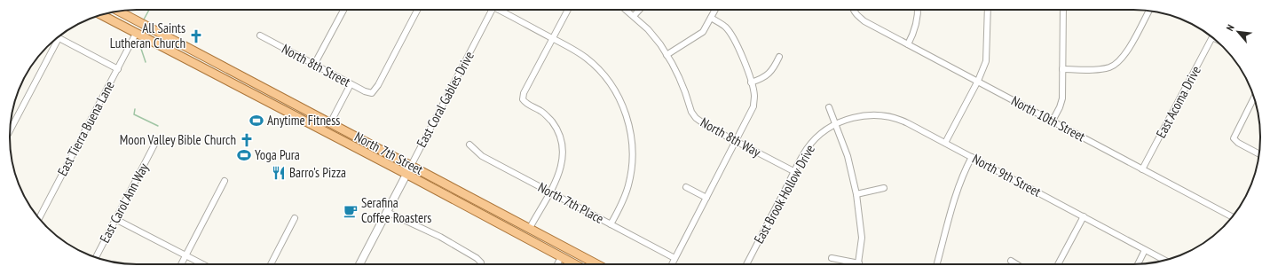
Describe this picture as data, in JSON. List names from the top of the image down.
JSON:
{
  "streets": {
    "main road": ["North 7th Street"],
    "street": [
      "North 8th Street",
      "East Coral Gables Drive",
      "East Acoma Drive",
      "North 10th Street",
      "East Tierra Buena Lane",
      "North 8th Way",
      "North 9th Street",
      "East Brook Hollow Drive",
      "East Carol Ann Way",
      "North 7th Place"
    ]
  },
  "crossings": [
    ["East Coral Gables Drive", "North 7th Street"],
    ["East Acoma Drive", "North 10th Street"],
    ["East Tierra Buena Lane", "North 7th Street"],
    ["North 8th Way", "East Brook Hollow Drive"],
    ["North 9th Street", "East Brook Hollow Drive"]
  ],
  "places": {
    "church": ["All Saints Lutheran Church", "Moon Valley Bible Church"],
    "sports": ["Anytime Fitness", "Yoga Pura"],
    "restaurant": ["Barro's Pizza"],
    "cafe": ["Serafina Coffee Roasters"]
  },
  "north": "top left"
}
